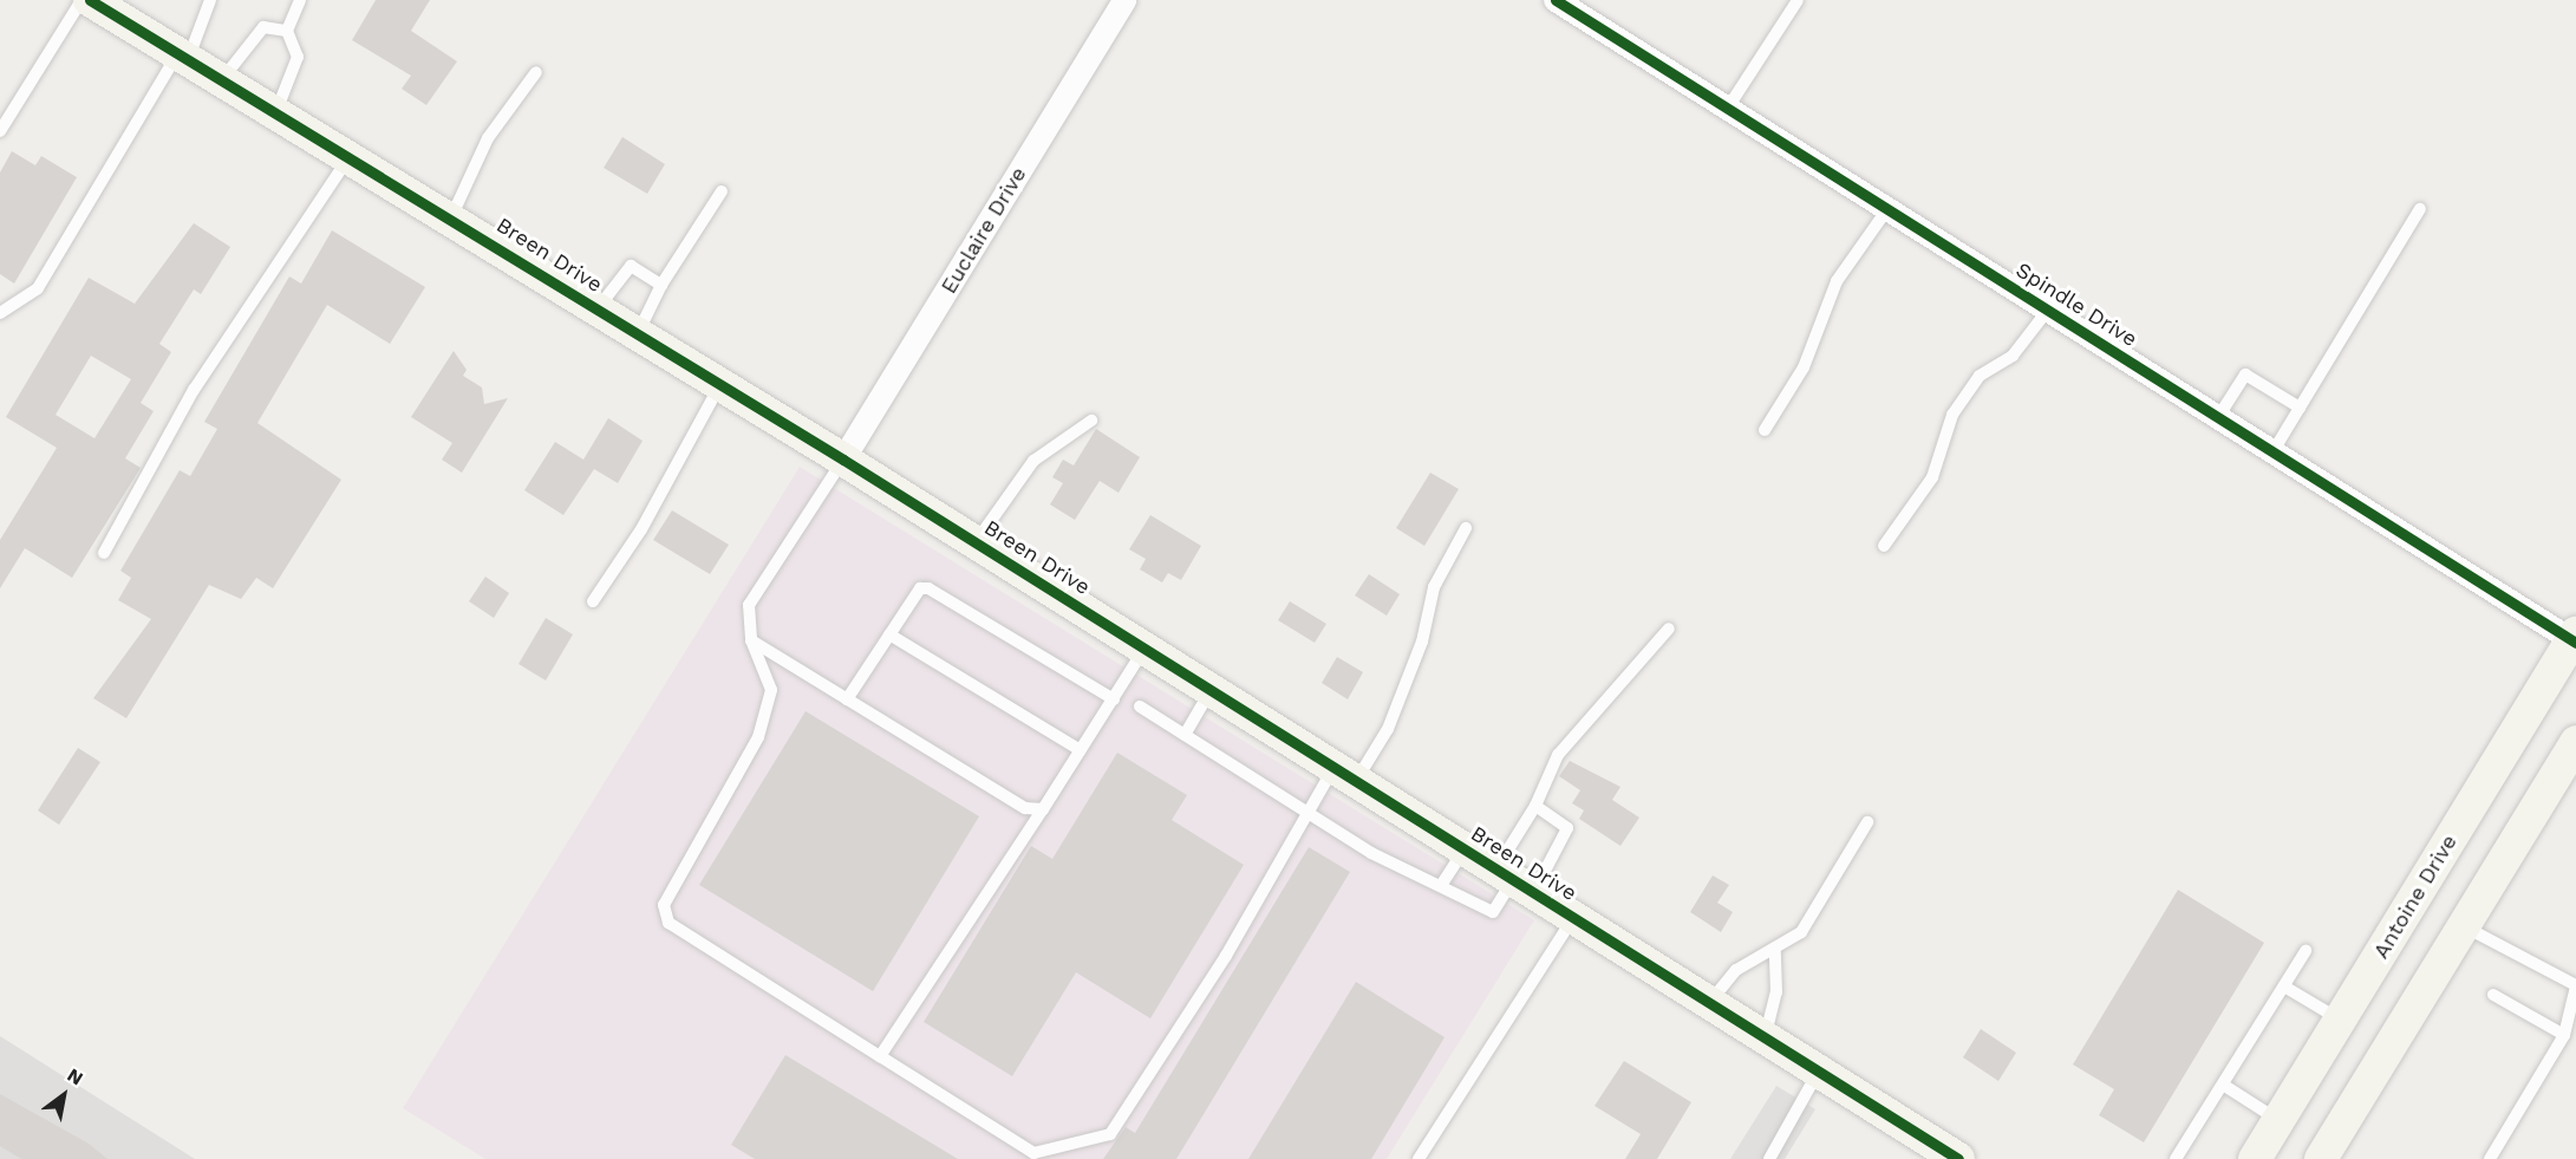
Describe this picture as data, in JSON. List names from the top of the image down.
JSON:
{
  "streets": {
    "street": [
      "Euclaire Drive",
      "Breen Drive",
      "Spindle Drive",
      "Antoine Drive"
    ]
  },
  "crossings": [
    ["Euclaire Drive", "Breen Drive"],
    ["Spindle Drive", "Antoine Drive"]
  ],
  "north": "top right"
}
